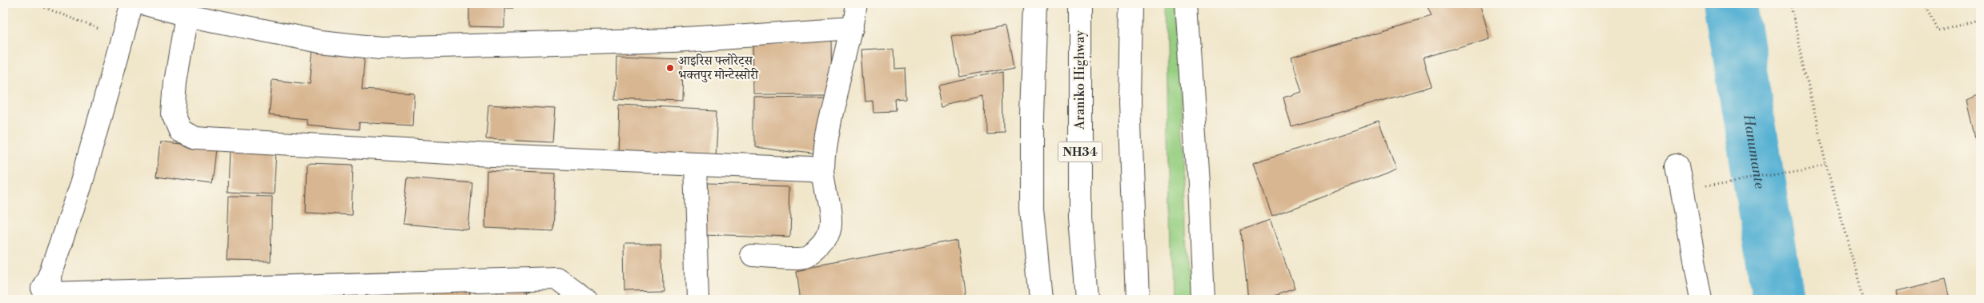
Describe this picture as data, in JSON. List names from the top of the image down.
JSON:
{
  "streets": {
    "main road": ["Araniko Highway", "NH34"]
  },
  "water": ["Hanumante"],
  "places": ["आइरिस फ्लोरेट्स भक्तपुर मोन्टेस्सोरी"]
}
